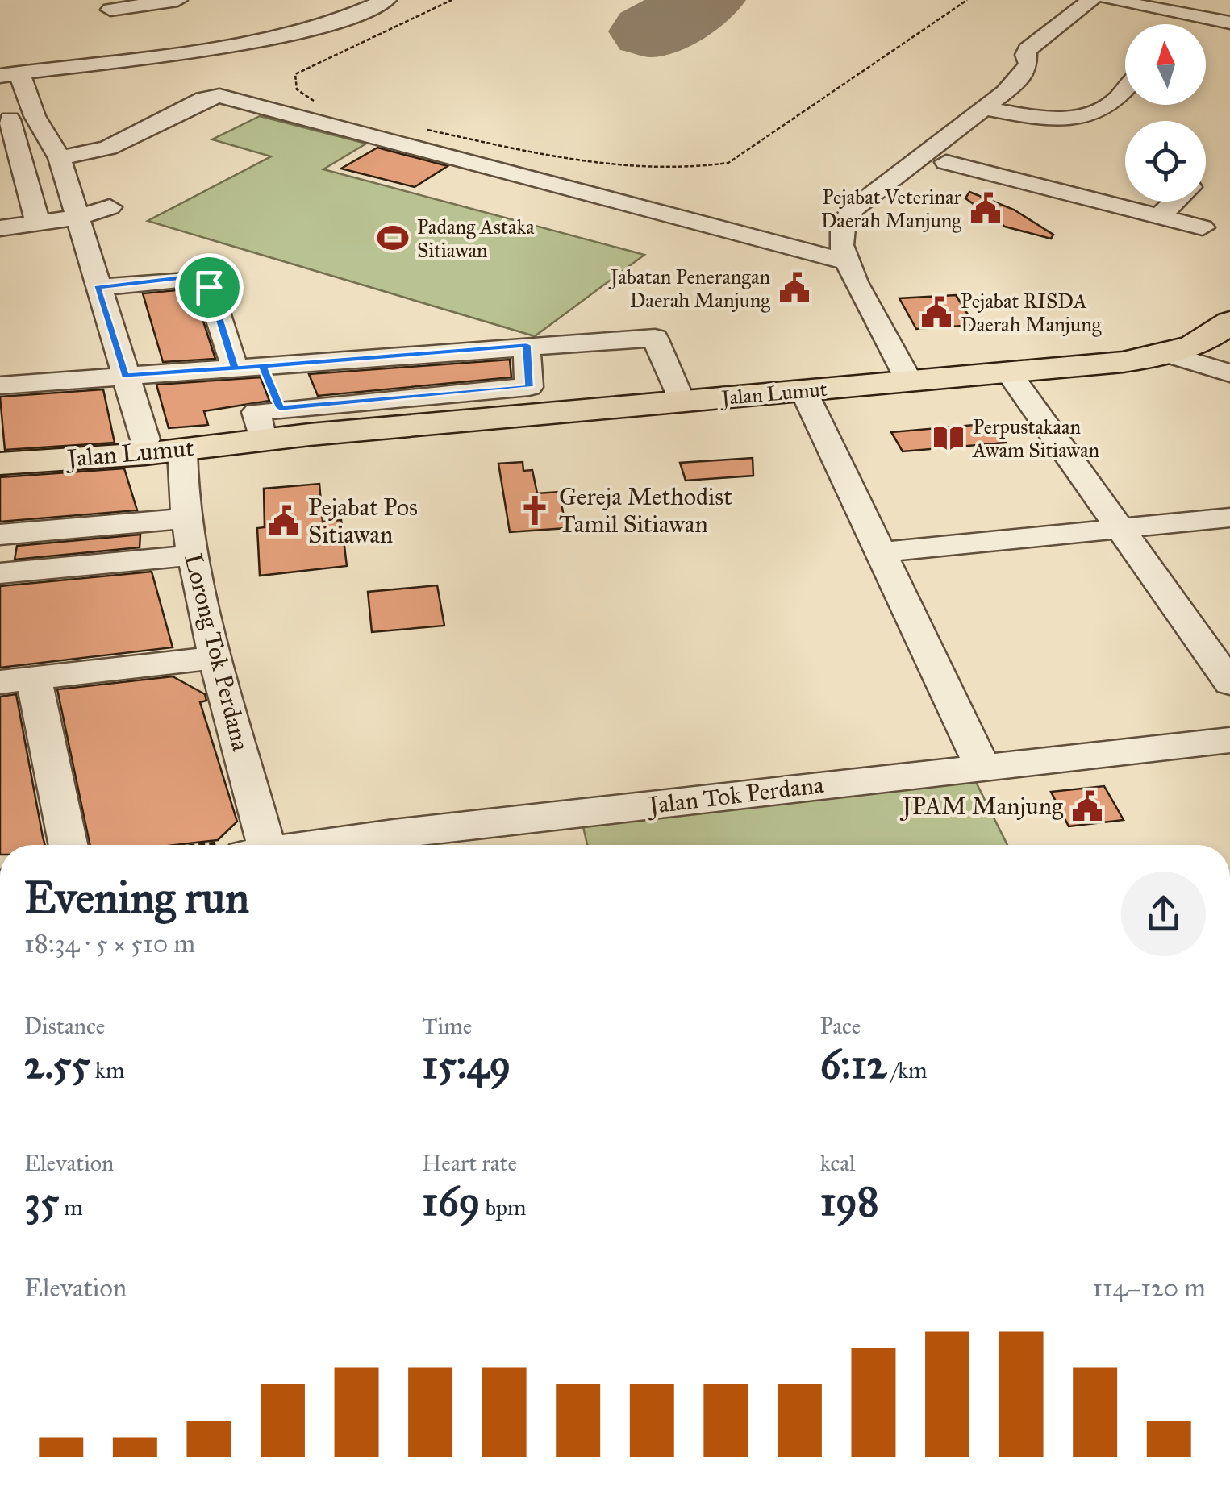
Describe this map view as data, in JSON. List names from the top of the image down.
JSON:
{
  "streets": {
    "highway": ["Jalan Lumut"],
    "street": ["Lorong Tok Perdana", "Jalan Tok Perdana"]
  },
  "crossings": [
    ["Jalan Lumut", "Lorong Tok Perdana"]
  ],
  "places": {
    "public building": [
      "Pejabat Veterinar Daerah Manjung",
      "Jabatan Penerangan Daerah Manjung",
      "Pejabat RISDA Daerah Manjung",
      "Pejabat Pos Sitiawan",
      "JPAM Manjung"
    ],
    "sports": ["Padang Astaka Sitiawan"],
    "library": ["Perpustakaan Awam Sitiawan"],
    "church": ["Gereja Methodist Tamil Sitiawan"]
  },
  "north": "top",
  "page": {
    "heading": ["Evening run", "18:34 · 5 × 510 m"],
    "stats": [
      ["Distance", "2.55 km"],
      ["Time", "15:49"],
      ["Pace", "6:12 /km"],
      ["Elevation", "35 m"],
      ["Heart rate", "169 bpm"],
      ["kcal", "198"]
    ],
    "chart": ["Elevation", "114–120 m"]
  }
}
